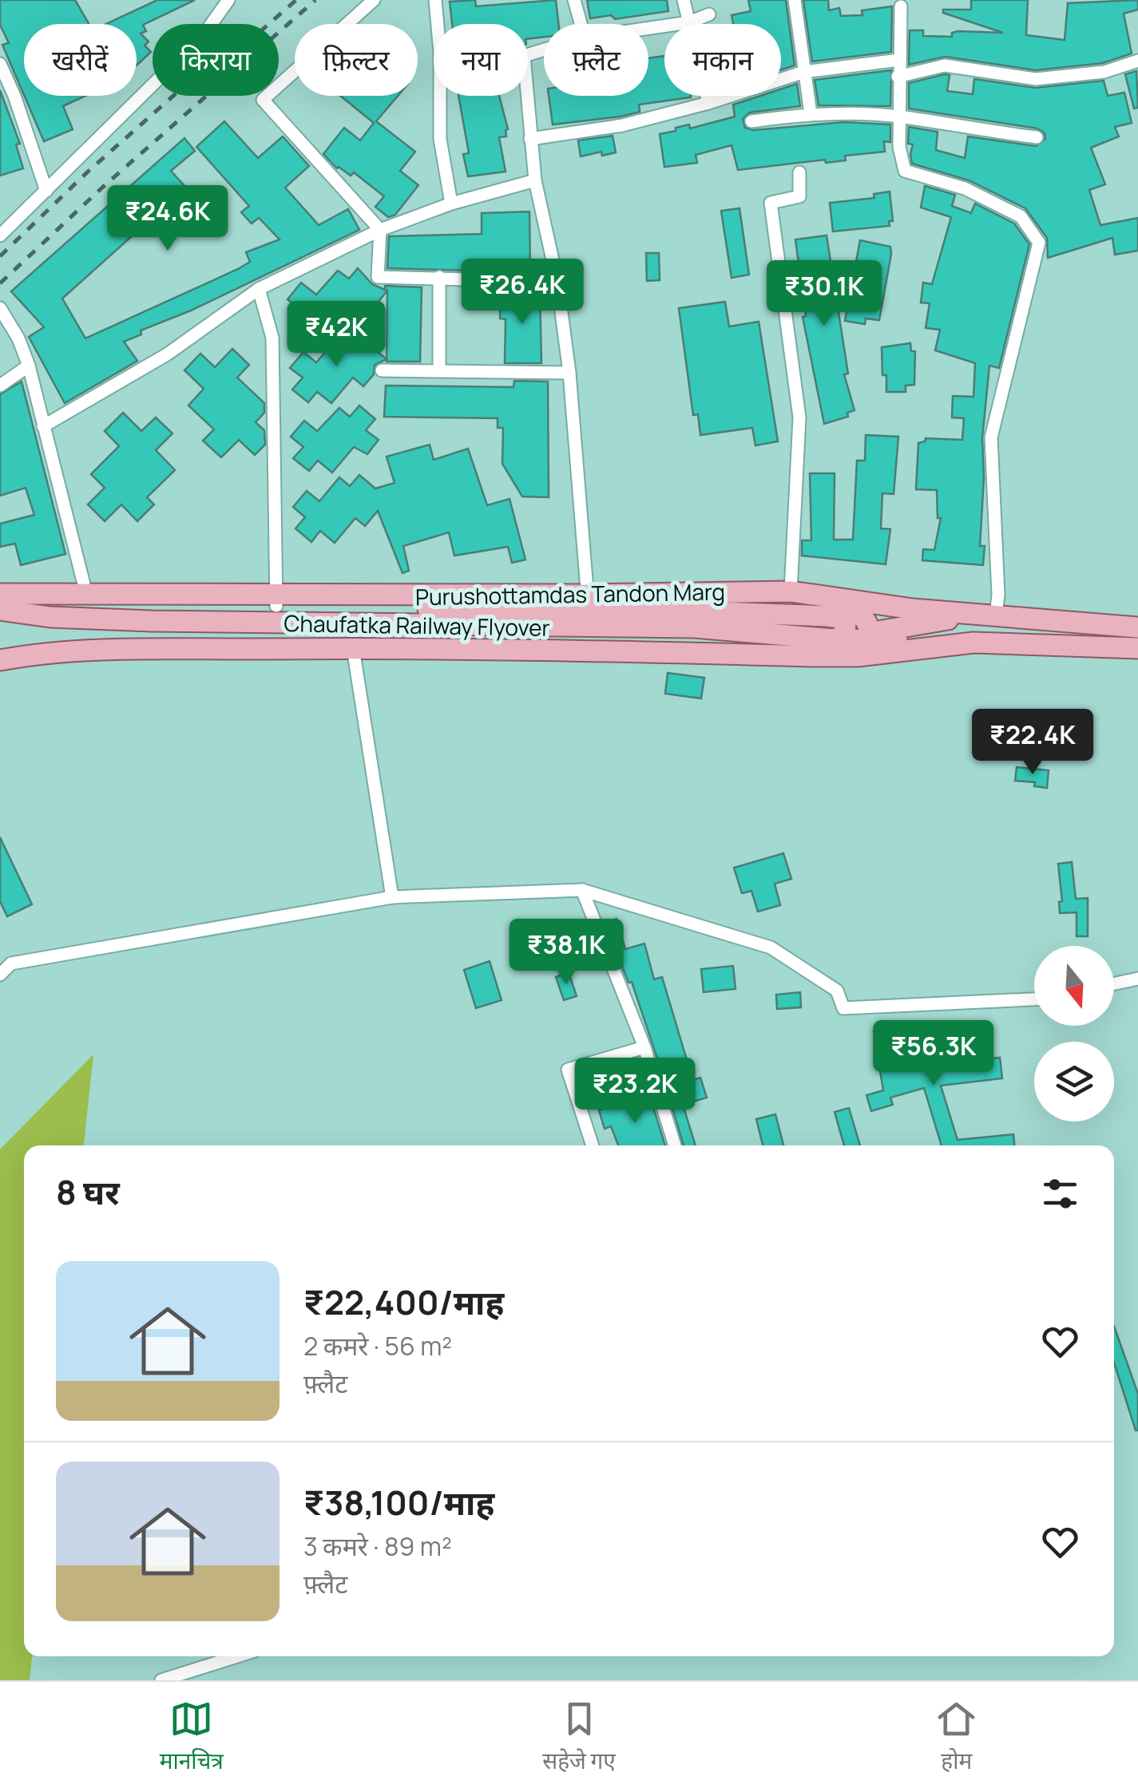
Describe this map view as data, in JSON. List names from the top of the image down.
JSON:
{
  "streets": {
    "main road": ["Purushottamdas Tandon Marg", "Chaufatka Railway Flyover"]
  },
  "north": "bottom",
  "page": {
    "chip": [
      "खरीदें",
      "किराया",
      "फ़िल्टर",
      "नया",
      "फ़्लैट",
      "मकान"
    ],
    "price": [
      "₹24.6K",
      "₹26.4K",
      "₹30.1K",
      "₹42K",
      "₹22.4K",
      "₹38.1K",
      "₹56.3K",
      "₹23.2K"
    ],
    "heading": "8 घर",
    "list": [
      {
        "name": "₹22,400/माह",
        "note": "2 कमरे · 56 m² · फ़्लैट"
      },
      {
        "name": "₹38,100/माह",
        "note": "3 कमरे · 89 m² · फ़्लैट"
      }
    ],
    "tabs": ["मानचित्र", "सहेजे गए", "होम"]
  }
}
